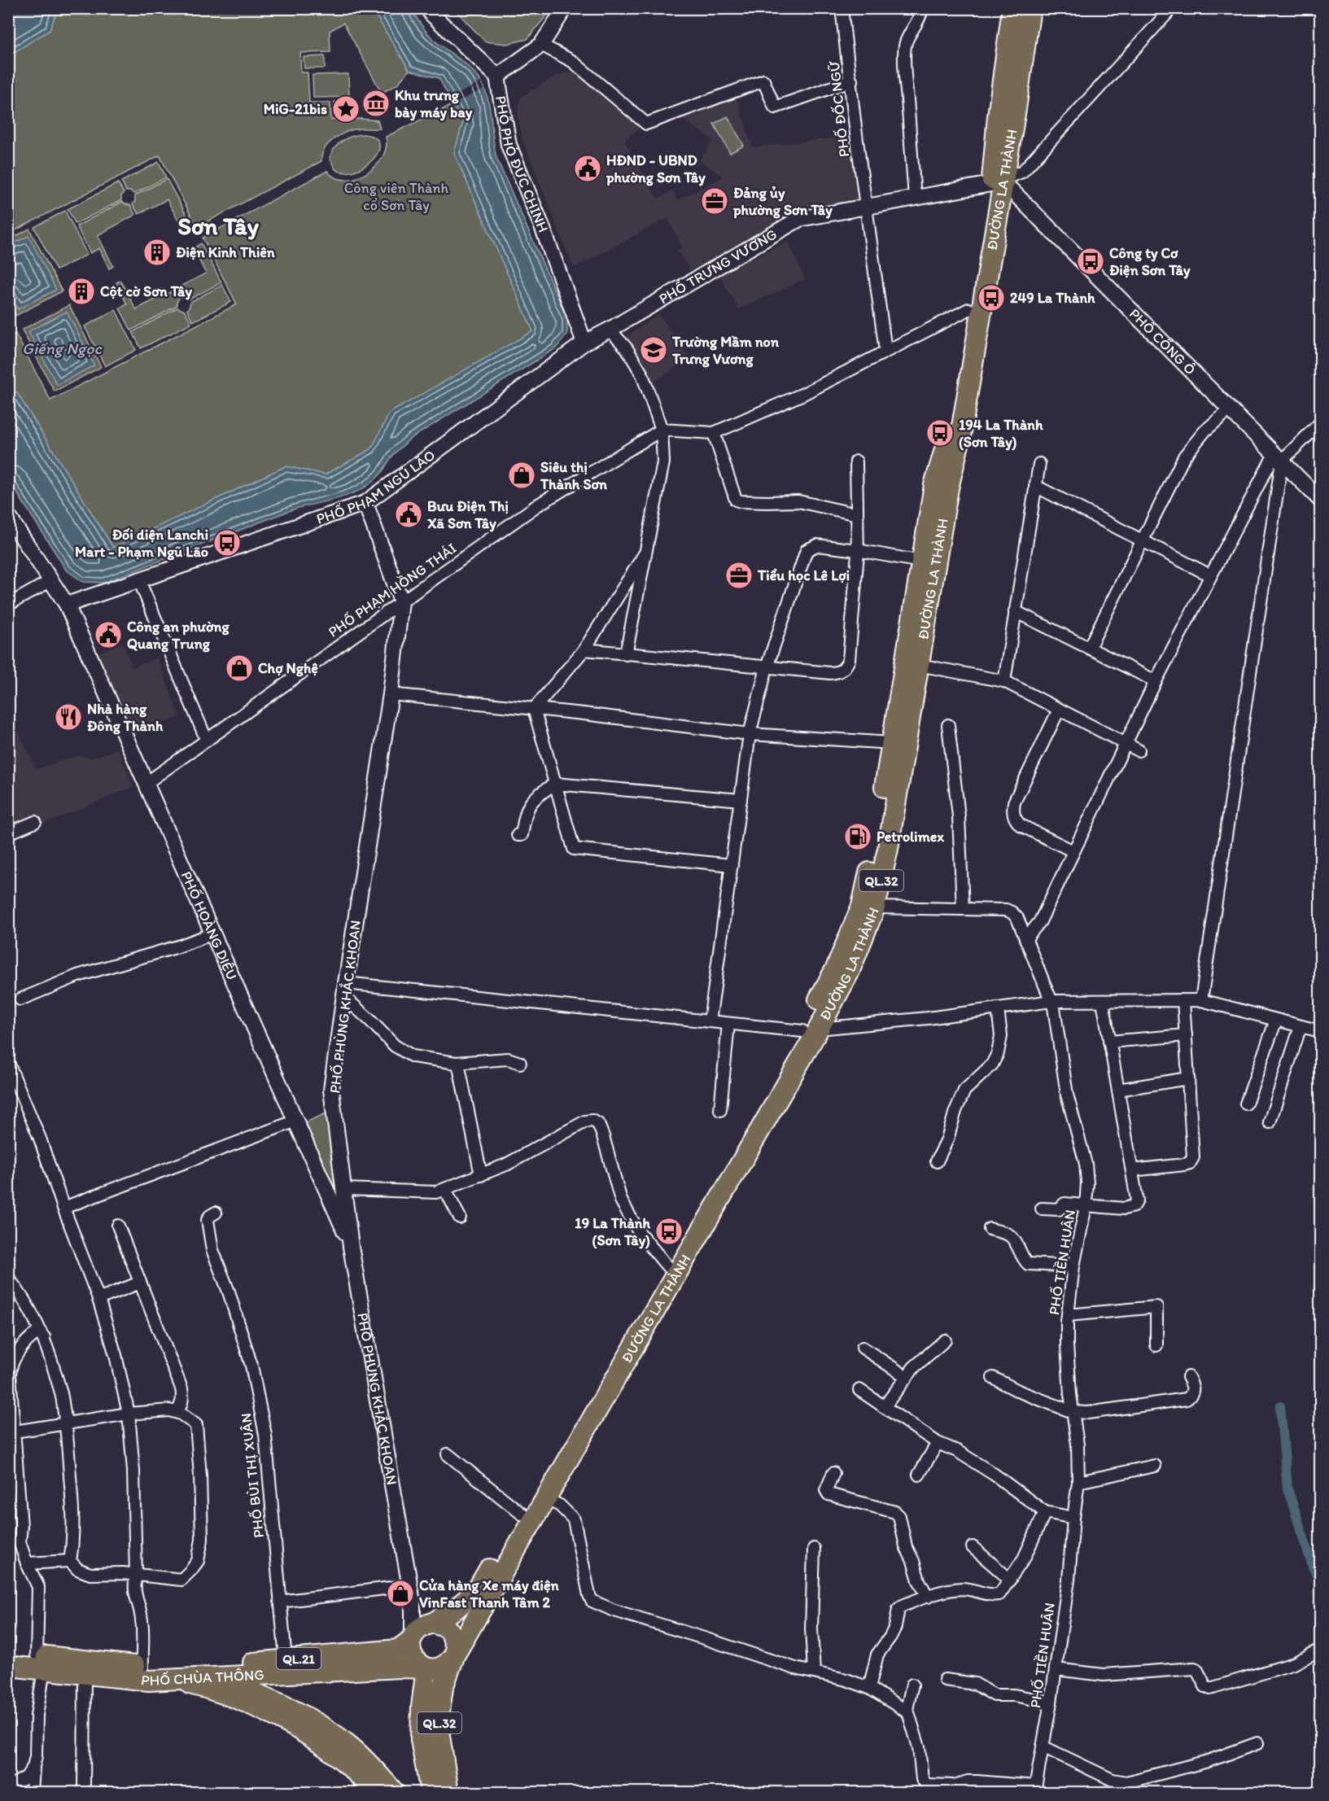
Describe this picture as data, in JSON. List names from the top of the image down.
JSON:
{
  "streets": {
    "highway": [
      "ĐƯỜNG LA THÀNH",
      "QL.32",
      "QL.21",
      "PHỐ CHÙA THÔNG"
    ],
    "main road": [
      "PHỐ PHÓ ĐỨC CHÍNH",
      "PHỐ TRƯNG VƯƠNG",
      "PHỐ CỔNG Ô",
      "PHỐ PHẠM NGŨ LÃO",
      "PHỐ HOÀNG DIỆU",
      "PHỐ PHÙNG KHẮC KHOAN"
    ],
    "street": [
      "PHỐ ĐỐC NGỮ",
      "PHỐ PHẠM HỒNG THÁI",
      "PHỐ TIỀN HUÂN",
      "PHỐ BÙI THỊ XUÂN"
    ]
  },
  "crossings": [
    ["PHỐ ĐỐC NGỮ", "PHỐ TRƯNG VƯƠNG"],
    ["PHỐ PHÓ ĐỨC CHÍNH", "PHỐ TRƯNG VƯƠNG"],
    ["PHỐ PHÓ ĐỨC CHÍNH", "PHỐ PHẠM NGŨ LÃO"],
    ["ĐƯỜNG LA THÀNH", "PHỐ TRƯNG VƯƠNG"],
    ["ĐƯỜNG LA THÀNH", "PHỐ CỔNG Ô"],
    ["ĐƯỜNG LA THÀNH", "QL.32"],
    ["ĐƯỜNG LA THÀNH", "PHỐ PHÙNG KHẮC KHOAN"],
    ["ĐƯỜNG LA THÀNH", "PHỐ TIỀN HUÂN"],
    ["ĐƯỜNG LA THÀNH", "PHỐ CHÙA THÔNG"],
    ["PHỐ TRƯNG VƯƠNG", "PHỐ CỔNG Ô"],
    ["PHỐ TRƯNG VƯƠNG", "PHỐ PHẠM NGŨ LÃO"],
    ["PHỐ PHẠM NGŨ LÃO", "PHỐ HOÀNG DIỆU"],
    ["PHỐ PHẠM NGŨ LÃO", "PHỐ PHÙNG KHẮC KHOAN"],
    ["PHỐ PHẠM HỒNG THÁI", "PHỐ HOÀNG DIỆU"],
    ["PHỐ PHẠM HỒNG THÁI", "PHỐ PHÙNG KHẮC KHOAN"],
    ["QL.32", "PHỐ PHÙNG KHẮC KHOAN"],
    ["QL.32", "PHỐ CHÙA THÔNG"],
    ["PHỐ HOÀNG DIỆU", "PHỐ PHÙNG KHẮC KHOAN"],
    ["PHỐ PHÙNG KHẮC KHOAN", "PHỐ CHÙA THÔNG"],
    ["PHỐ BÙI THỊ XUÂN", "PHỐ CHÙA THÔNG"]
  ],
  "districts": ["Sơn Tây"],
  "water": ["Giếng Ngọc"],
  "parks": ["Công viên Thành cổ Sơn Tây"],
  "places": {
    "museum": ["Khu trưng bày máy bay"],
    "place": ["MiG-21bis"],
    "public building": ["HĐND - UBND phường Sơn Tây", "Bưu Điện Thị Xã Sơn Tây", "Công an phường Quang Trung"],
    "office": ["Đảng ủy phường Sơn Tây", "Tiểu học Lê Lợi"],
    "building": ["Điện Kinh Thiên", "Cột cờ Sơn Tây"],
    "bus stop": [
      "Công ty Cơ Điện Sơn Tây",
      "249 La Thành",
      "194 La Thành (Sơn Tây)",
      "Đối diện Lanchi Mart - Phạm Ngũ Lão",
      "19 La Thành (Sơn Tây)"
    ],
    "school or university": ["Trường Mầm non Trưng Vương"],
    "shop": ["Siêu thị Thành Sơn", "Chợ Nghệ", "Cửa hàng Xe máy điện VinFast Thanh Tâm 2"],
    "restaurant": ["Nhà hàng Đông Thành"],
    "fuel station": ["Petrolimex"]
  }
}
